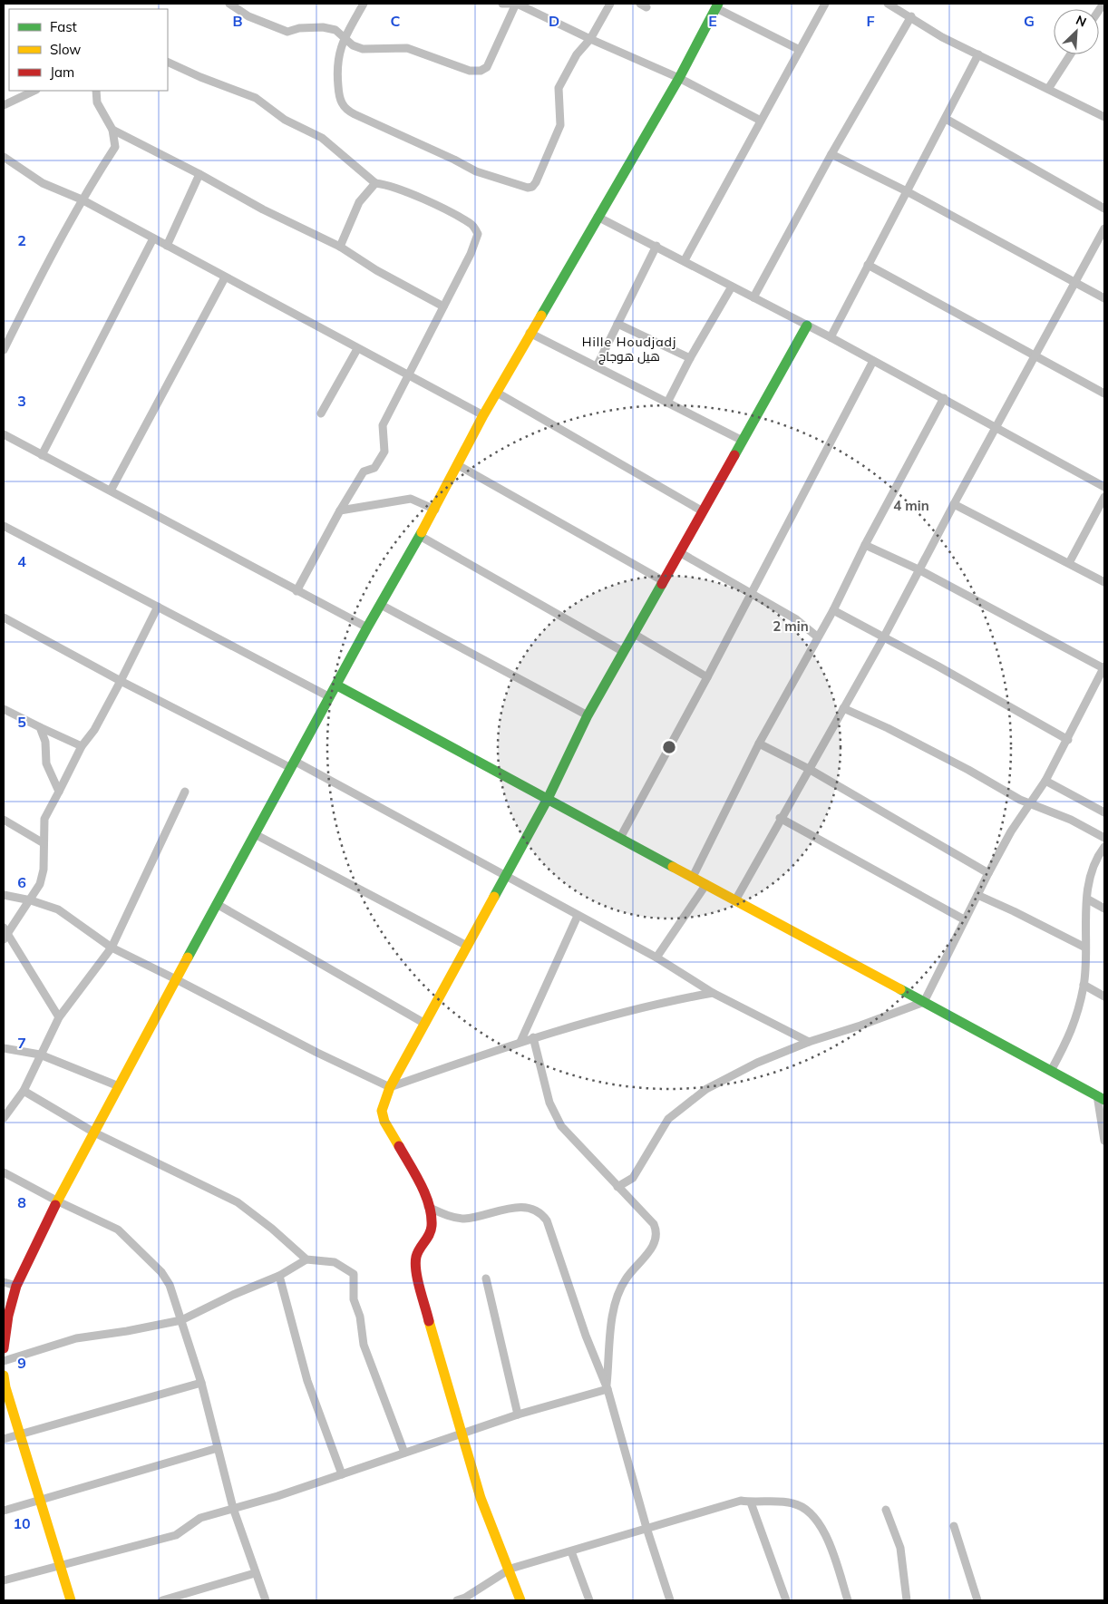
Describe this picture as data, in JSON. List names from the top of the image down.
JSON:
{
  "districts": ["Hille Houdjadj هيل هوجاج"],
  "legend": ["Fast", "Slow", "Jam"],
  "north": "top right",
  "grid": {
    "columns": [
      "B",
      "C",
      "D",
      "E",
      "F",
      "G"
    ],
    "rows": [
      "2",
      "3",
      "4",
      "5",
      "6",
      "7",
      "8",
      "9",
      "10"
    ]
  },
  "rings": ["4 min", "2 min"]
}
